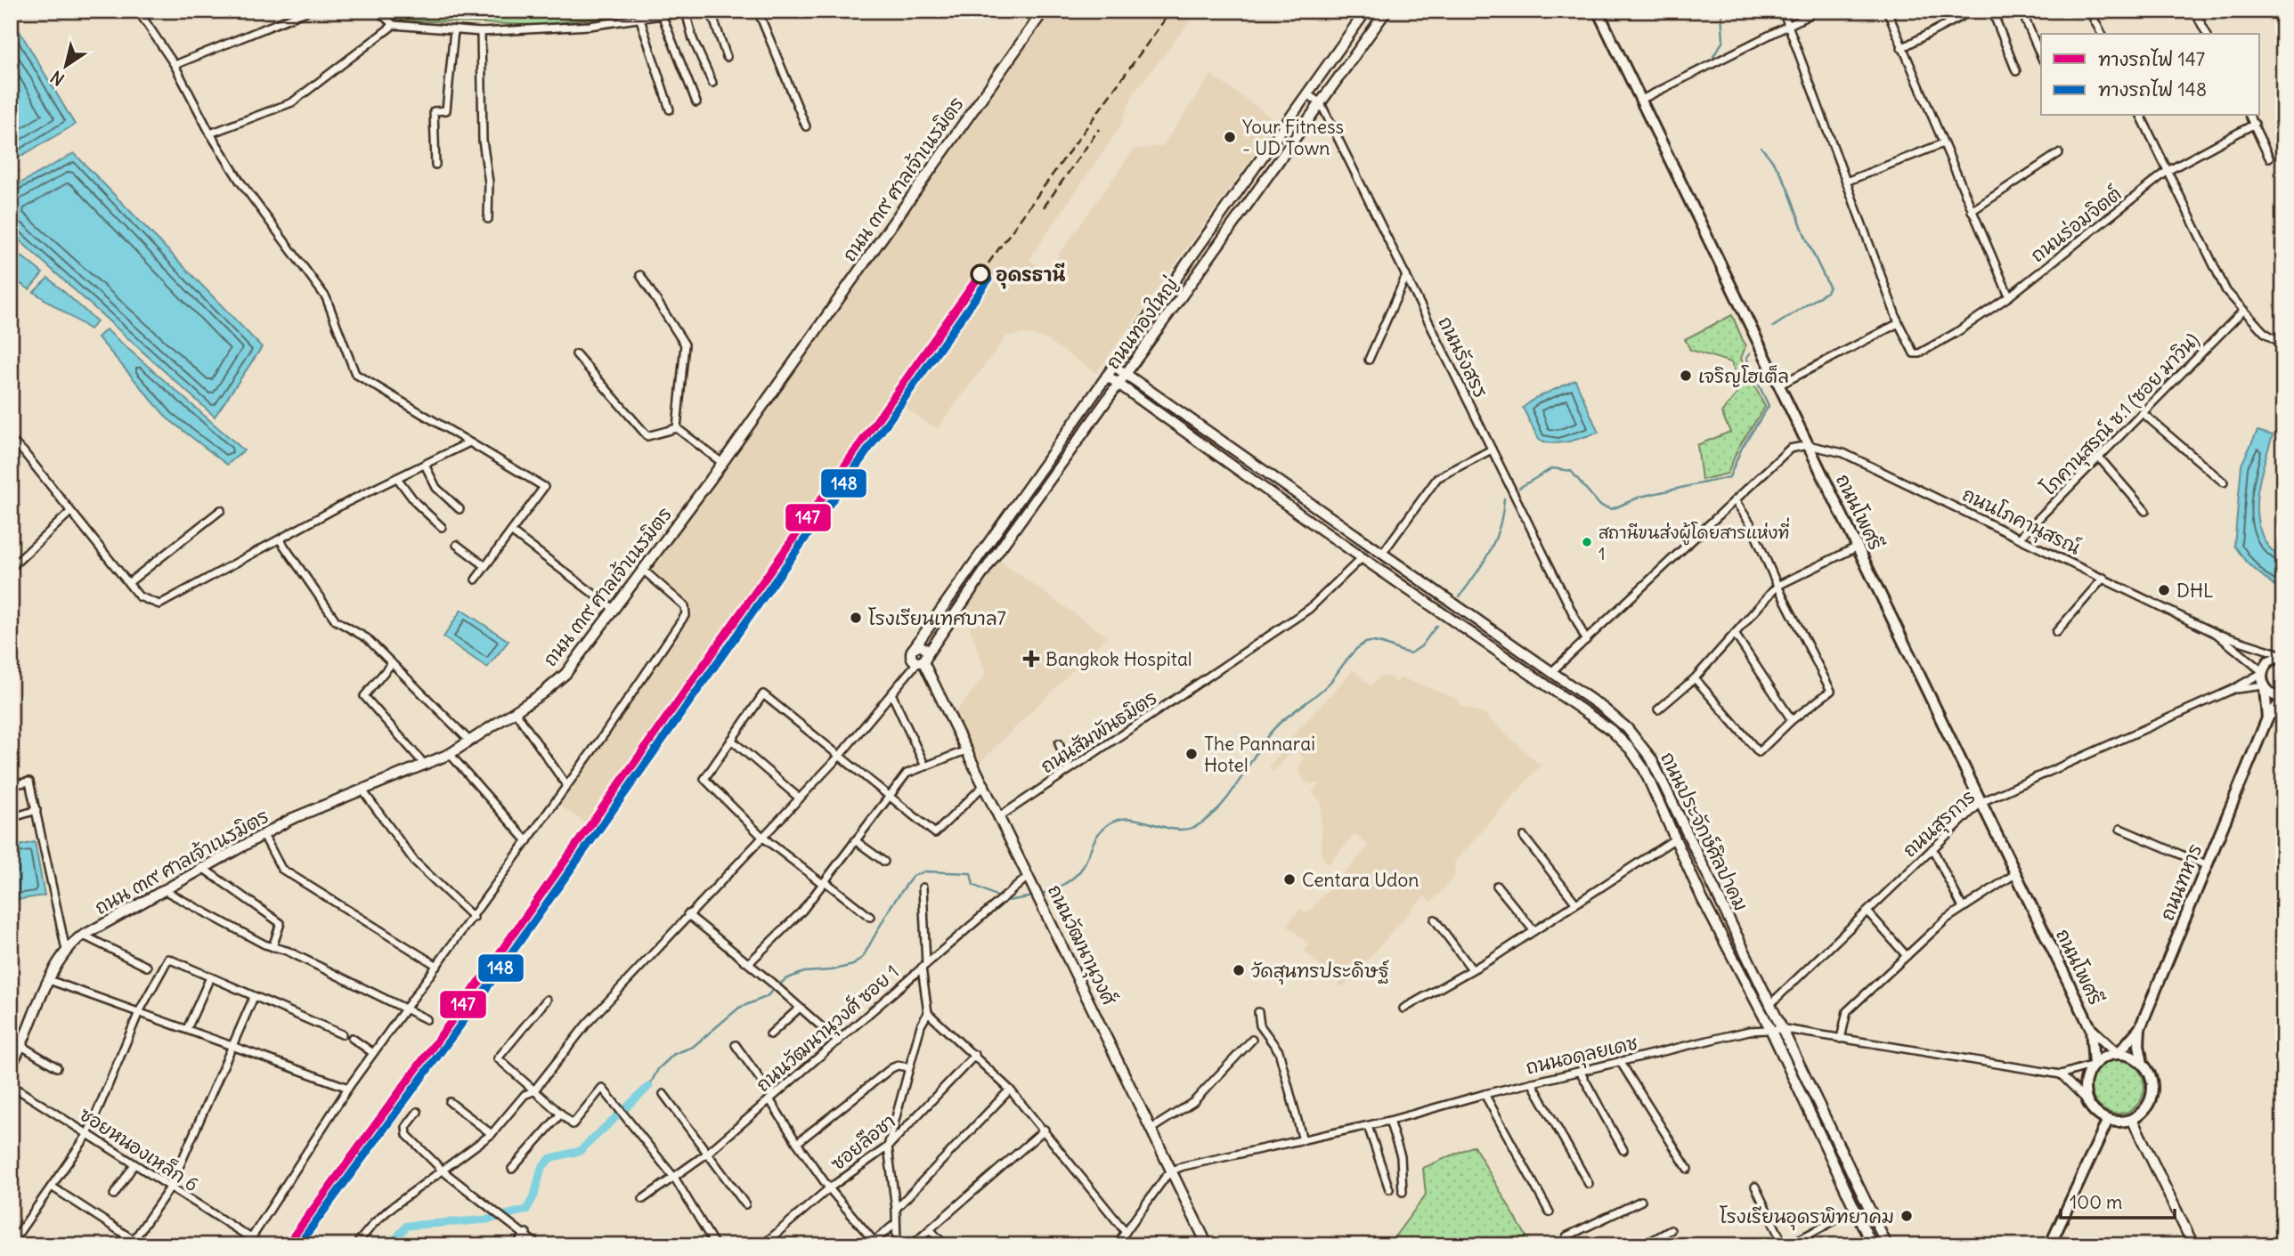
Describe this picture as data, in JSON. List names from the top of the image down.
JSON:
{
  "streets": {
    "main road": ["ถนนโพศรี", "ถนนทหาร"],
    "street": [
      "ถนน ๓๙ ศาลเจ้าเนรมิตร",
      "ถนนร่อมจิตต์",
      "ถนนทองใหญ่",
      "ถนนรังสรร",
      "โภคานุสรณ์ ซ.1 (ซอย มาวิน)",
      "ถนนโภคานุสรณ์",
      "ถนนสัมพันธมิตร",
      "ถนนสุรการ",
      "ถนนประจักษ์ศิลปาคม",
      "ถนนวัฒนานุวงศ์",
      "ถนนวัฒนานุวงศ์ ซอย 1",
      "ถนนอดุลยเดช",
      "ซอยลือชา",
      "ซอยหนองเหล็ก 6"
    ]
  },
  "crossings": [
    ["ถนนทองใหญ่", "ถนนรังสรร"],
    ["ถนนทองใหญ่", "ถนนประจักษ์ศิลปาคม"],
    ["ถนนทองใหญ่", "ถนนวัฒนานุวงศ์"],
    ["โภคานุสรณ์ ซ.1 (ซอย มาวิน)", "ถนนโภคานุสรณ์"],
    ["ถนนโพศรี", "ถนนโภคานุสรณ์"],
    ["ถนนโพศรี", "ถนนสุรการ"],
    ["ถนนโพศรี", "ถนนทหาร"],
    ["ถนนโพศรี", "ถนนอดุลยเดช"],
    ["ถนนโภคานุสรณ์", "ถนนสุรการ"],
    ["ถนนโภคานุสรณ์", "ถนนทหาร"],
    ["ถนนสัมพันธมิตร", "ถนนประจักษ์ศิลปาคม"],
    ["ถนนสัมพันธมิตร", "ถนนวัฒนานุวงศ์"],
    ["ถนนสุรการ", "ถนนประจักษ์ศิลปาคม"],
    ["ถนนสุรการ", "ถนนทหาร"],
    ["ถนนประจักษ์ศิลปาคม", "ถนนอดุลยเดช"],
    ["ถนนทหาร", "ถนนอดุลยเดช"],
    ["ถนนวัฒนานุวงศ์", "ถนนวัฒนานุวงศ์ ซอย 1"],
    ["ถนนวัฒนานุวงศ์", "ถนนอดุลยเดช"]
  ],
  "places": {
    "other": [
      "Your Fitness - UD Town",
      "อุดรธานี",
      "เจริญโฮเต็ล",
      "สถานีขนส่งผู้โดยสารแห่งที่ 1",
      "DHL",
      "โรงเรียนเทศบาล7",
      "The Pannarai Hotel",
      "Centara Udon",
      "วัดสุนทรประดิษฐ์",
      "โรงเรียนอุดรพิทยาคม"
    ],
    "health": ["Bangkok Hospital"]
  },
  "lines": ["rail line 147", "rail line 148"],
  "legend": ["ทางรถไฟ 147", "ทางรถไฟ 148"],
  "scale_bar": "100 m",
  "north": "bottom left"
}
